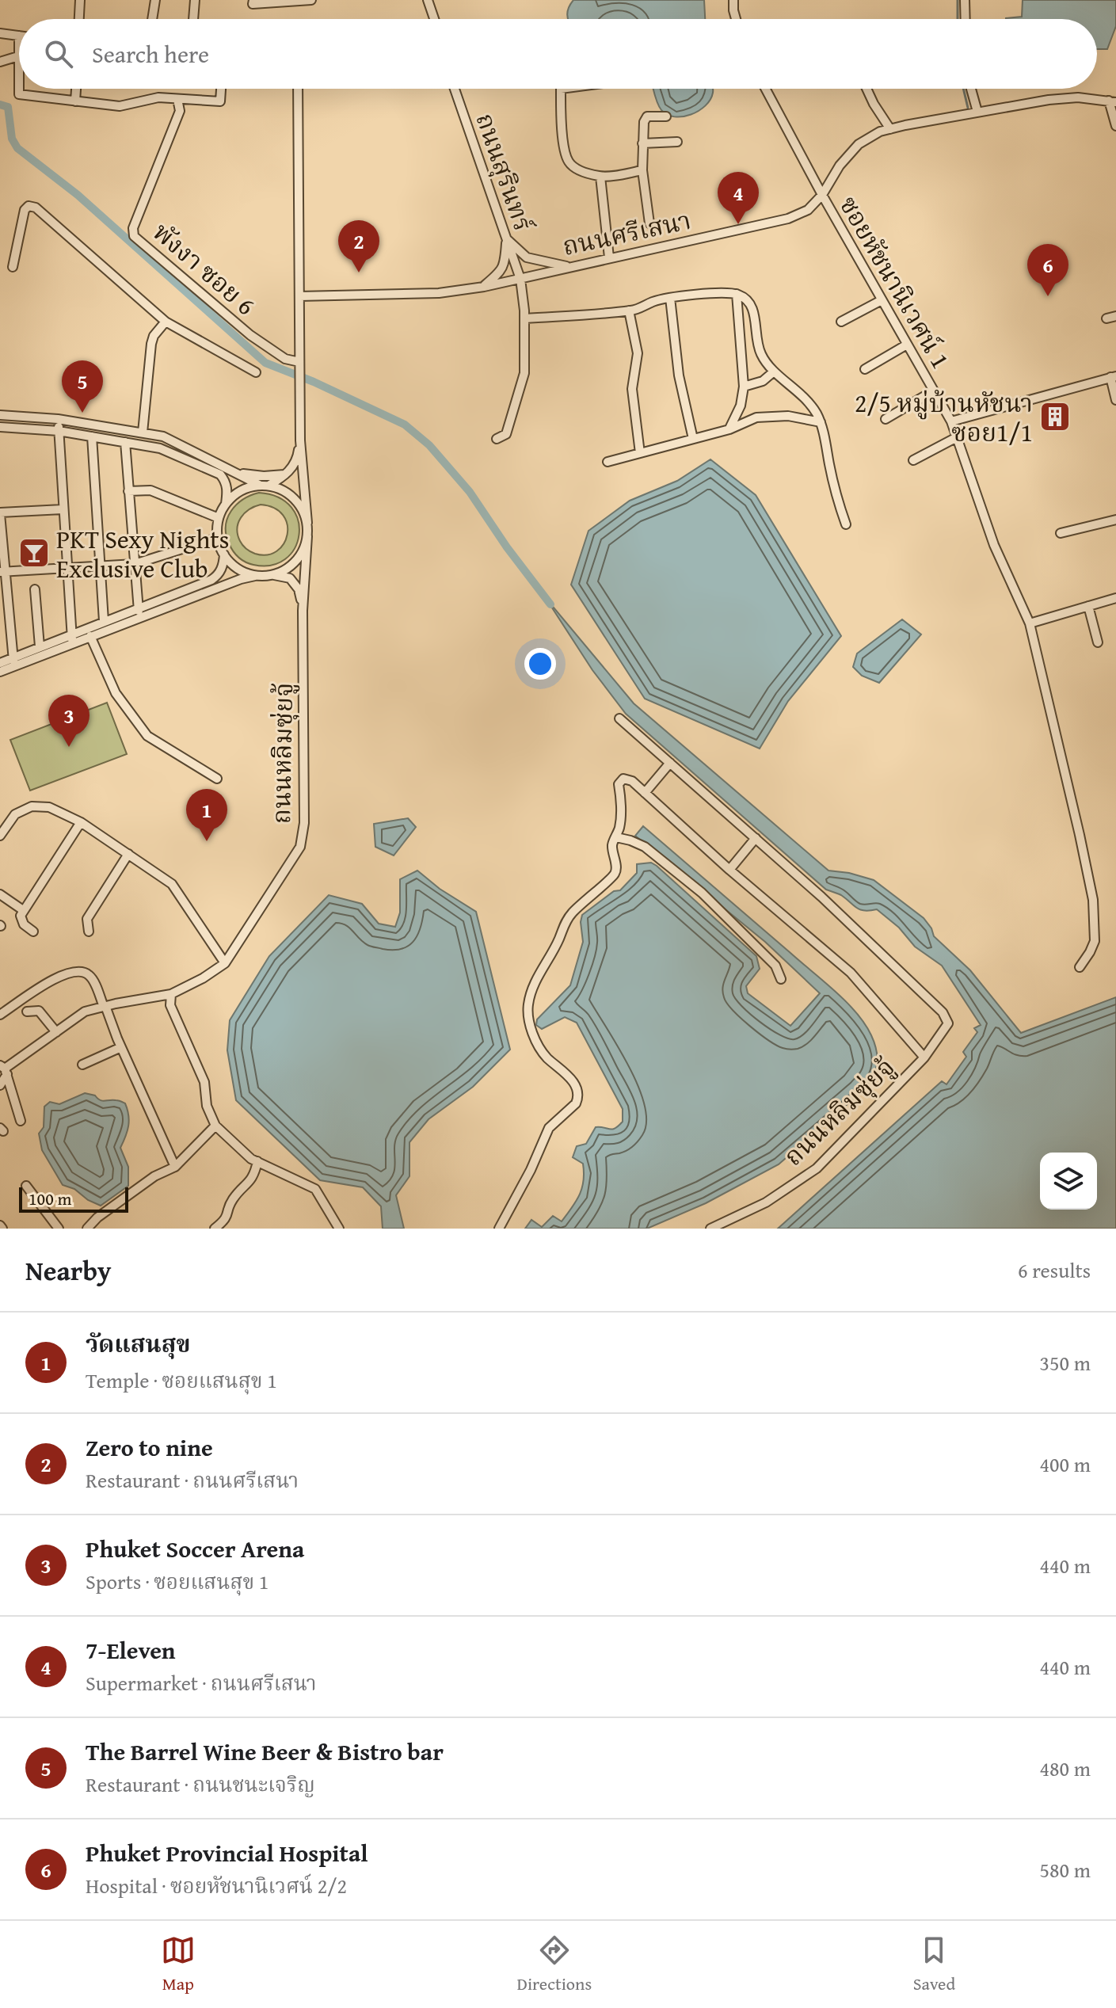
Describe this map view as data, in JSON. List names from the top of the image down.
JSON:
{
  "streets": {
    "street": [
      "ถนนสุรินทร์",
      "ถนนศรีเสนา",
      "พังงา ซอย 6",
      "ซอยหัชนานิเวศน์ 1",
      "ถนนหลิมซุ่ยจู้"
    ]
  },
  "crossings": [
    ["ถนนสุรินทร์", "ถนนศรีเสนา"],
    ["ถนนศรีเสนา", "ซอยหัชนานิเวศน์ 1"]
  ],
  "places": {
    "building": ["2/5 หมู่บ้านหัชนา ซอย1/1"],
    "bar": ["PKT Sexy Nights Exclusive Club"]
  },
  "scale_bar": "100 m",
  "page": {
    "search": "Search here",
    "pins": [
      "4",
      "2",
      "6",
      "5",
      "3",
      "1"
    ],
    "scale": "100 m",
    "heading": ["Nearby", "6 results"],
    "list": [
      {
        "mark": "1",
        "name": "วัดแสนสุข",
        "note": "Temple · ซอยแสนสุข 1",
        "value": "350 m"
      },
      {
        "mark": "2",
        "name": "Zero to nine",
        "note": "Restaurant · ถนนศรีเสนา",
        "value": "400 m"
      },
      {
        "mark": "3",
        "name": "Phuket Soccer Arena",
        "note": "Sports · ซอยแสนสุข 1",
        "value": "440 m"
      },
      {
        "mark": "4",
        "name": "7-Eleven",
        "note": "Supermarket · ถนนศรีเสนา",
        "value": "440 m"
      },
      {
        "mark": "5",
        "name": "The Barrel Wine Beer & Bistro bar",
        "note": "Restaurant · ถนนชนะเจริญ",
        "value": "480 m"
      },
      {
        "mark": "6",
        "name": "Phuket Provincial Hospital",
        "note": "Hospital · ซอยหัชนานิเวศน์ 2/2",
        "value": "580 m"
      }
    ],
    "nav": ["Map", "Directions", "Saved"]
  }
}
